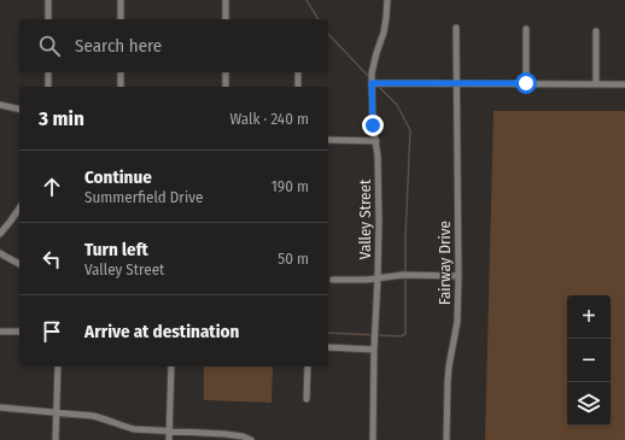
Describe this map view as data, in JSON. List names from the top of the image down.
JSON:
{
  "streets": {
    "street": ["Valley Street", "Fairway Drive"]
  },
  "page": {
    "search": "Search here",
    "heading": ["3 min", "Walk · 240 m"],
    "list": [
      ["Continue", "Summerfield Drive", "190 m"],
      ["Turn left", "Valley Street", "50 m"],
      "Arrive at destination"
    ],
    "map_buttons": ["+", "−"]
  }
}
